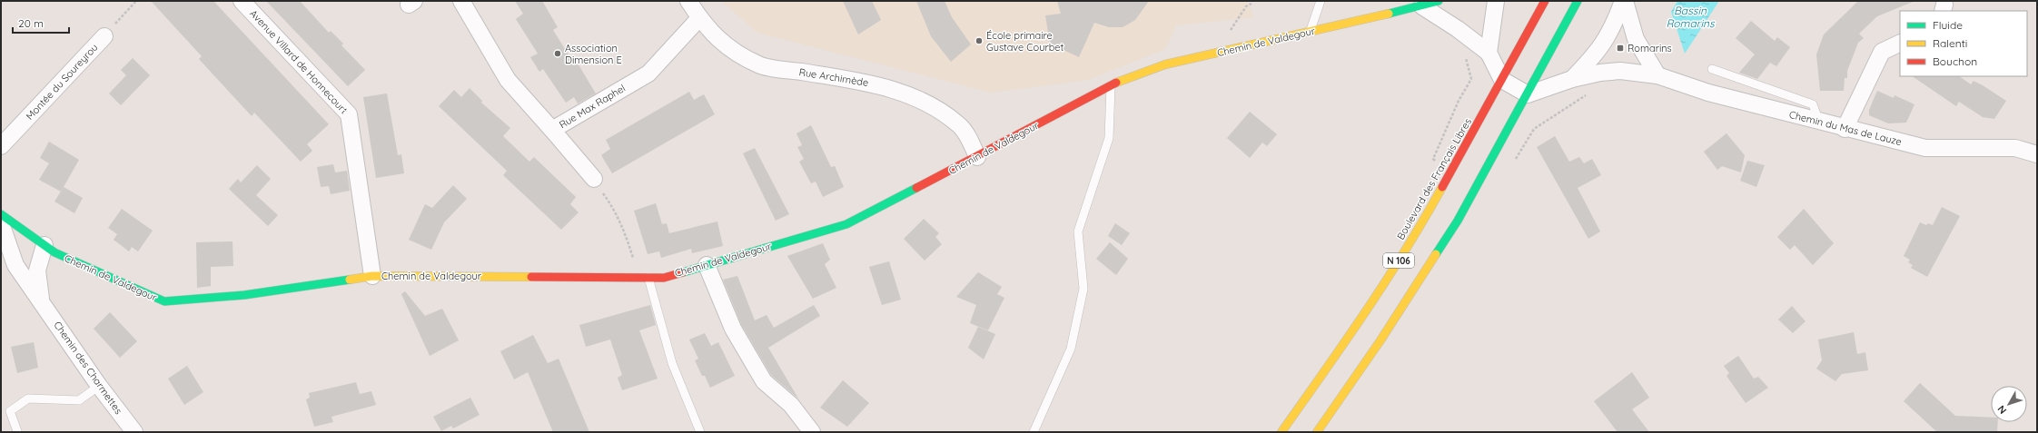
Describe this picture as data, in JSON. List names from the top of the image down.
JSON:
{
  "streets": {
    "street": [
      "Chemin de Valdegour",
      "Avenue Villard de Honnecourt",
      "Rue Archimède",
      "Montée du Soureyrou",
      "Rue Max Raphel",
      "Chemin du Mas de Lauze",
      "Boulevard des Français Libres",
      "N 106",
      "Chemin des Charmettes"
    ]
  },
  "crossings": [
    ["Chemin de Valdegour", "Avenue Villard de Honnecourt"],
    ["Chemin de Valdegour", "Rue Archimède"],
    ["Chemin de Valdegour", "Chemin des Charmettes"],
    ["Rue Archimède", "Rue Max Raphel"],
    ["Chemin du Mas de Lauze", "N 106"]
  ],
  "water": ["Bassin Romarins"],
  "places": {
    "other": ["École primaire Gustave Courbet", "Association Dimension E"],
    "transit": ["Romarins"]
  },
  "legend": ["Fluide", "Ralenti", "Bouchon"],
  "scale_bar": "20 m",
  "north": "bottom left"
}
